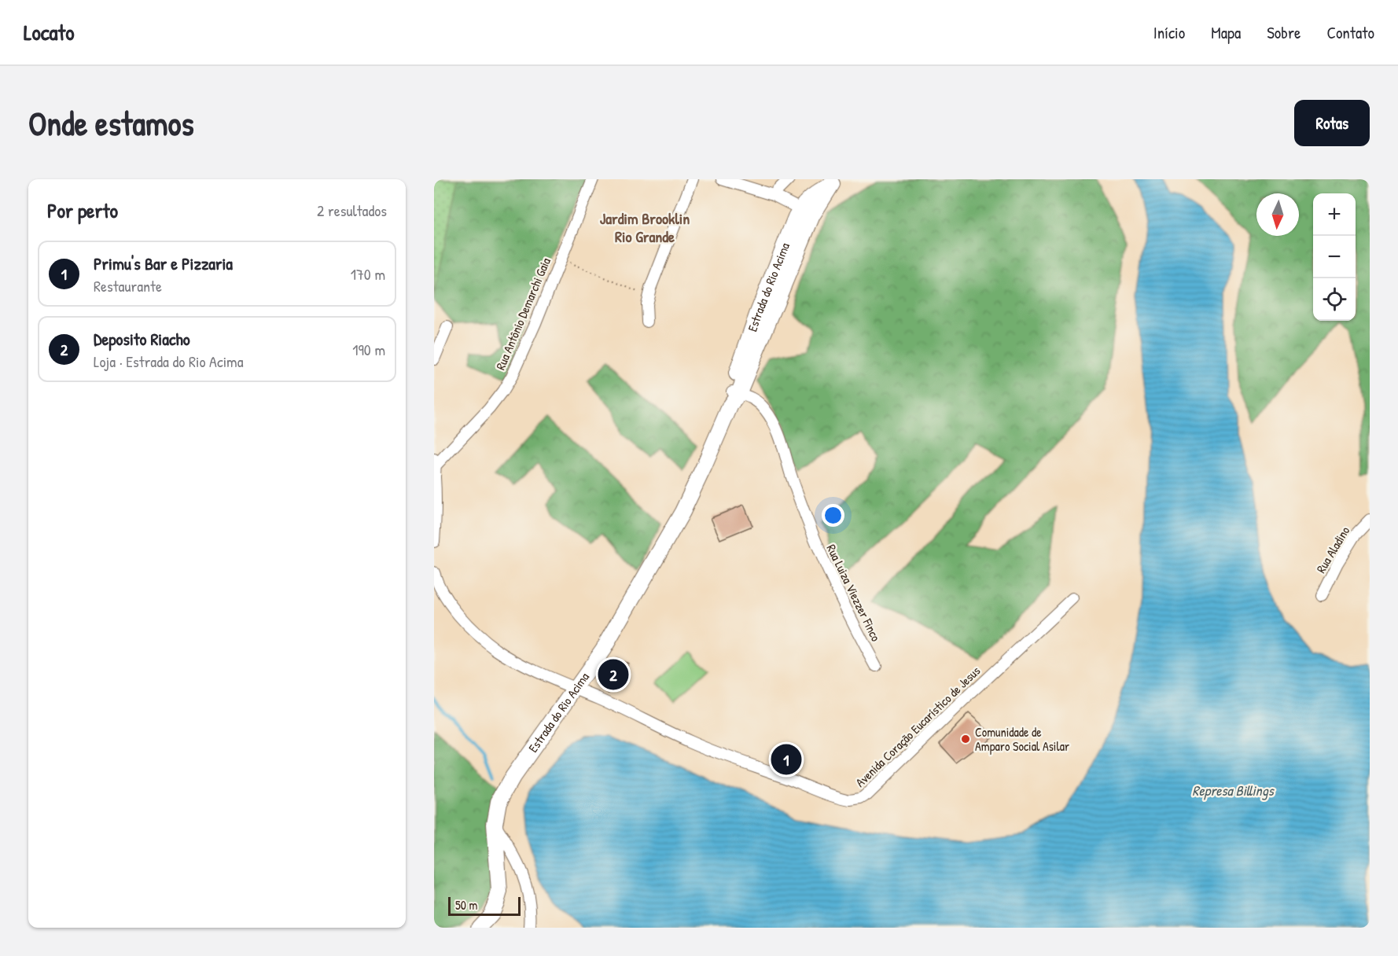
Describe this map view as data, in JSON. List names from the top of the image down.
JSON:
{
  "streets": {
    "main road": ["Estrada do Rio Acima"],
    "street": [
      "Rua Antônio Demarchi Gaia",
      "Rua Aladino",
      "Rua Luiza Viezzer Finco",
      "Avenida Coração Eucarístico de Jesus"
    ]
  },
  "crossings": [
    ["Estrada do Rio Acima", "Rua Luiza Viezzer Finco"],
    ["Estrada do Rio Acima", "Avenida Coração Eucarístico de Jesus"]
  ],
  "districts": ["Jardim Brooklin Rio Grande"],
  "water": ["Represa Billings"],
  "places": ["Comunidade de Amparo Social Asilar"],
  "scale_bar": "50 m",
  "north": "bottom",
  "page": {
    "header": "Locato",
    "nav": [
      "Início",
      "Mapa",
      "Sobre",
      "Contato"
    ],
    "buttons": "Rotas",
    "title": "Onde estamos",
    "heading": ["Por perto", "2 resultados"],
    "map_buttons": ["+", "−"],
    "list": [
      {
        "mark": "1",
        "name": "Primu's Bar e Pizzaria",
        "note": "Restaurante",
        "value": "170 m"
      },
      {
        "mark": "2",
        "name": "Deposito Riacho",
        "note": "Loja · Estrada do Rio Acima",
        "value": "190 m"
      }
    ],
    "pins": ["2", "1"],
    "scale": "50 m"
  }
}
